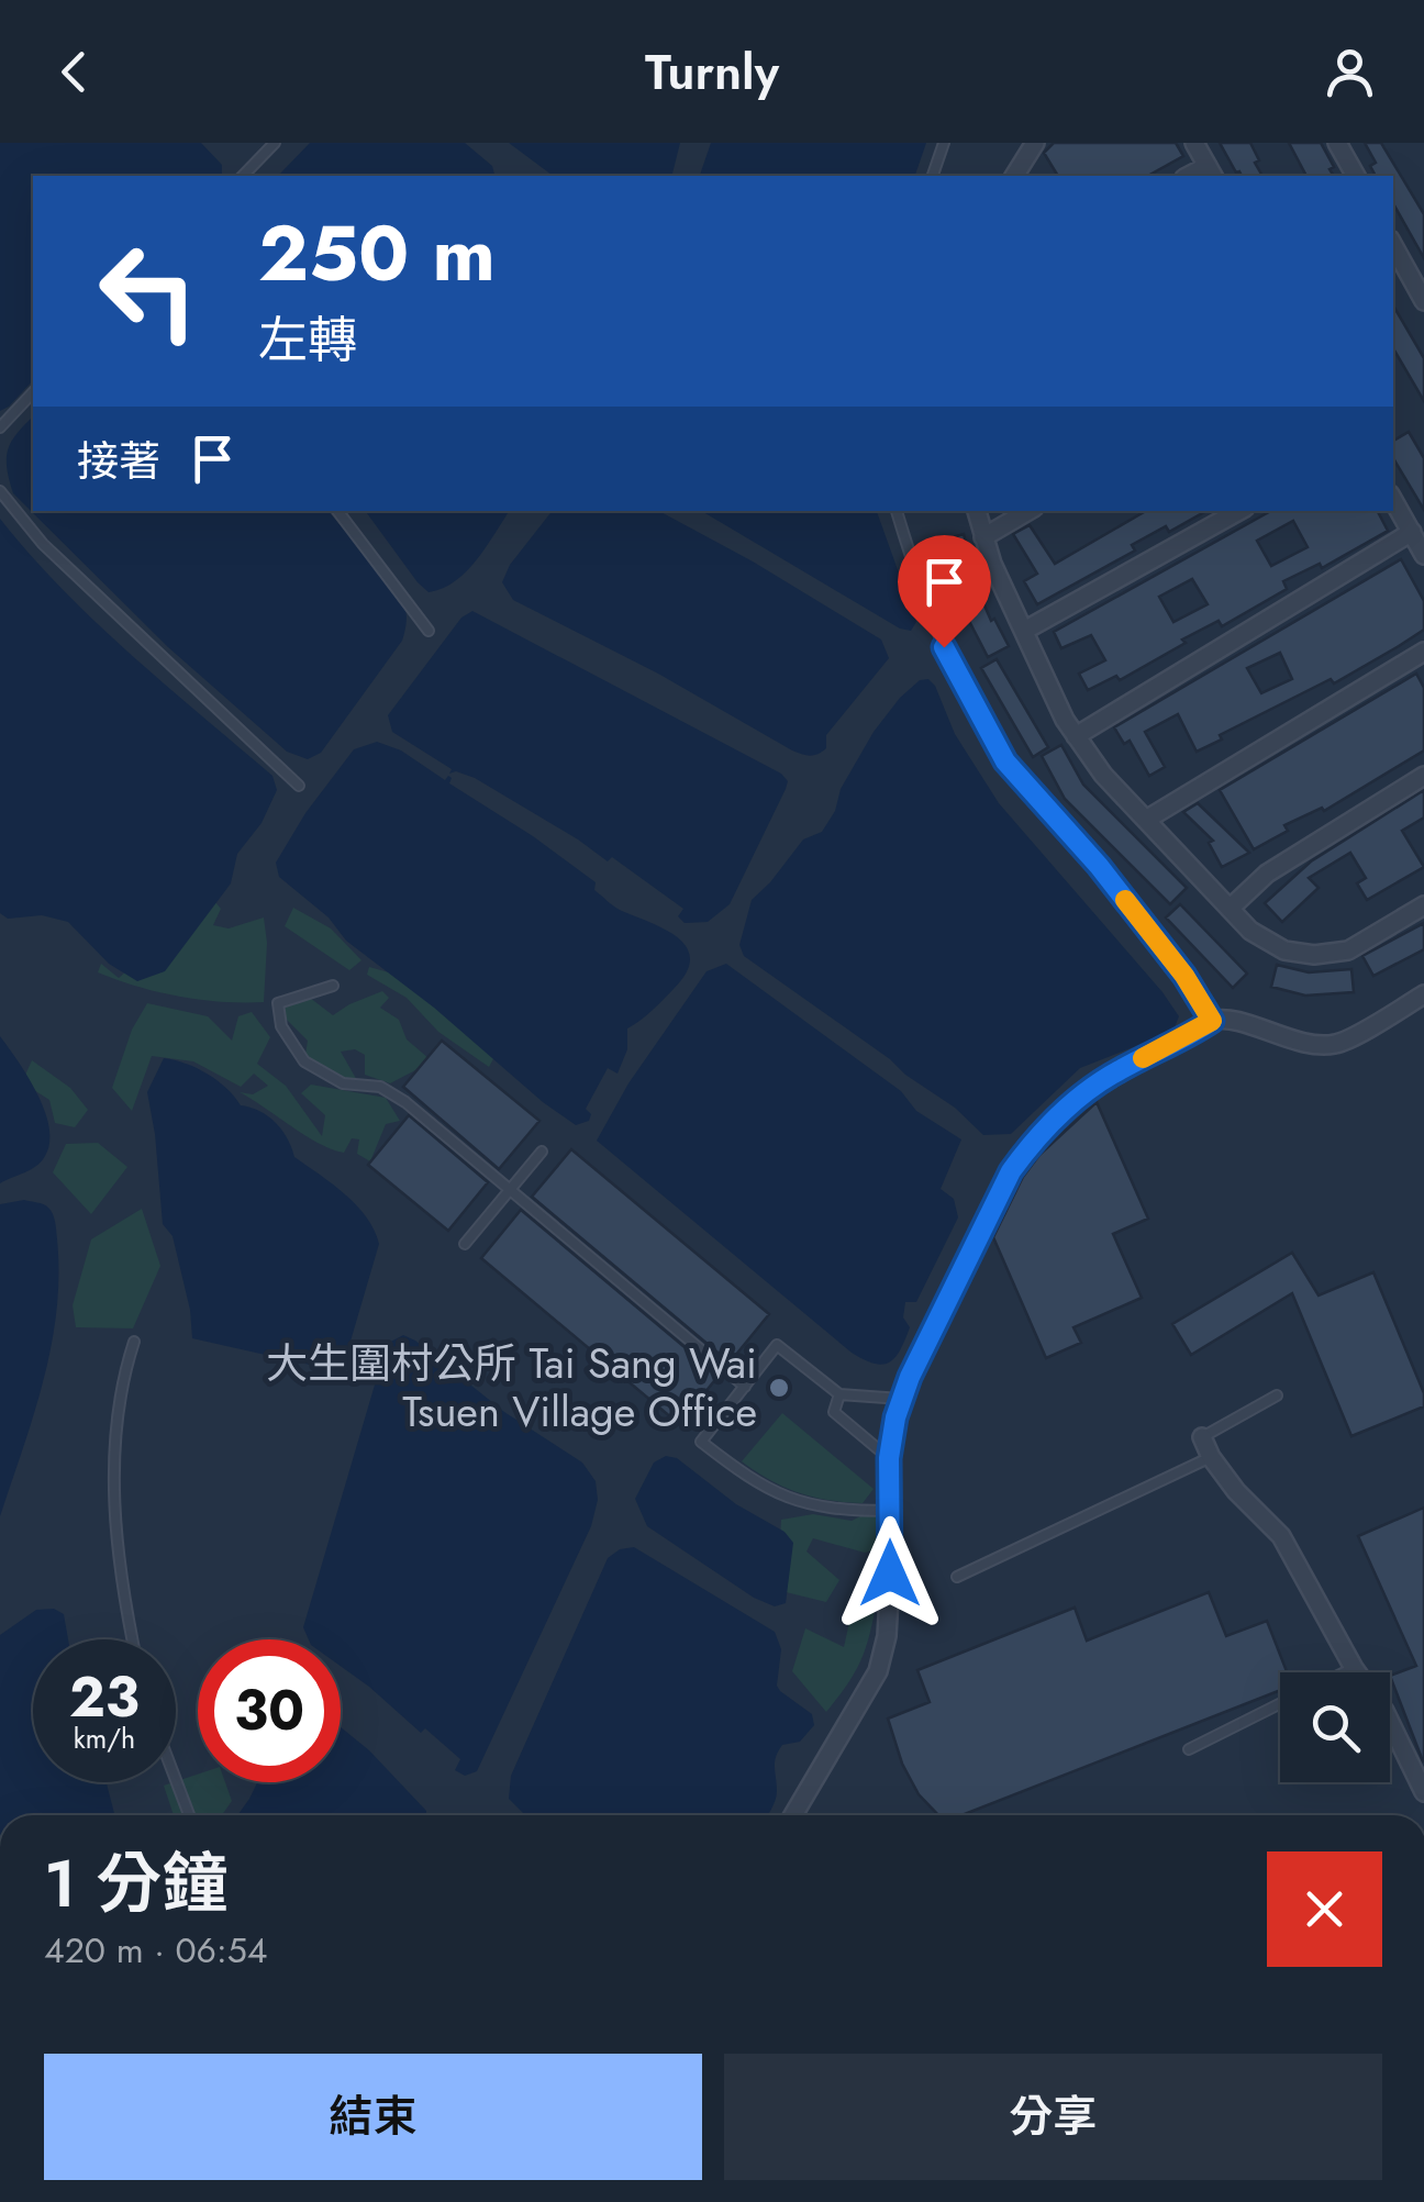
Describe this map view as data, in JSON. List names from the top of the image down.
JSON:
{
  "places": ["大生圍村公所 Tai Sang Wai Tsuen Village Office"],
  "page": {
    "header": "Turnly",
    "turn": ["250 m", "左轉"],
    "then": "接著",
    "speed": "23 km/h",
    "limit": "30",
    "heading": ["1 分鐘", "420 m · 06:54"],
    "buttons": ["結束", "分享"]
  }
}
